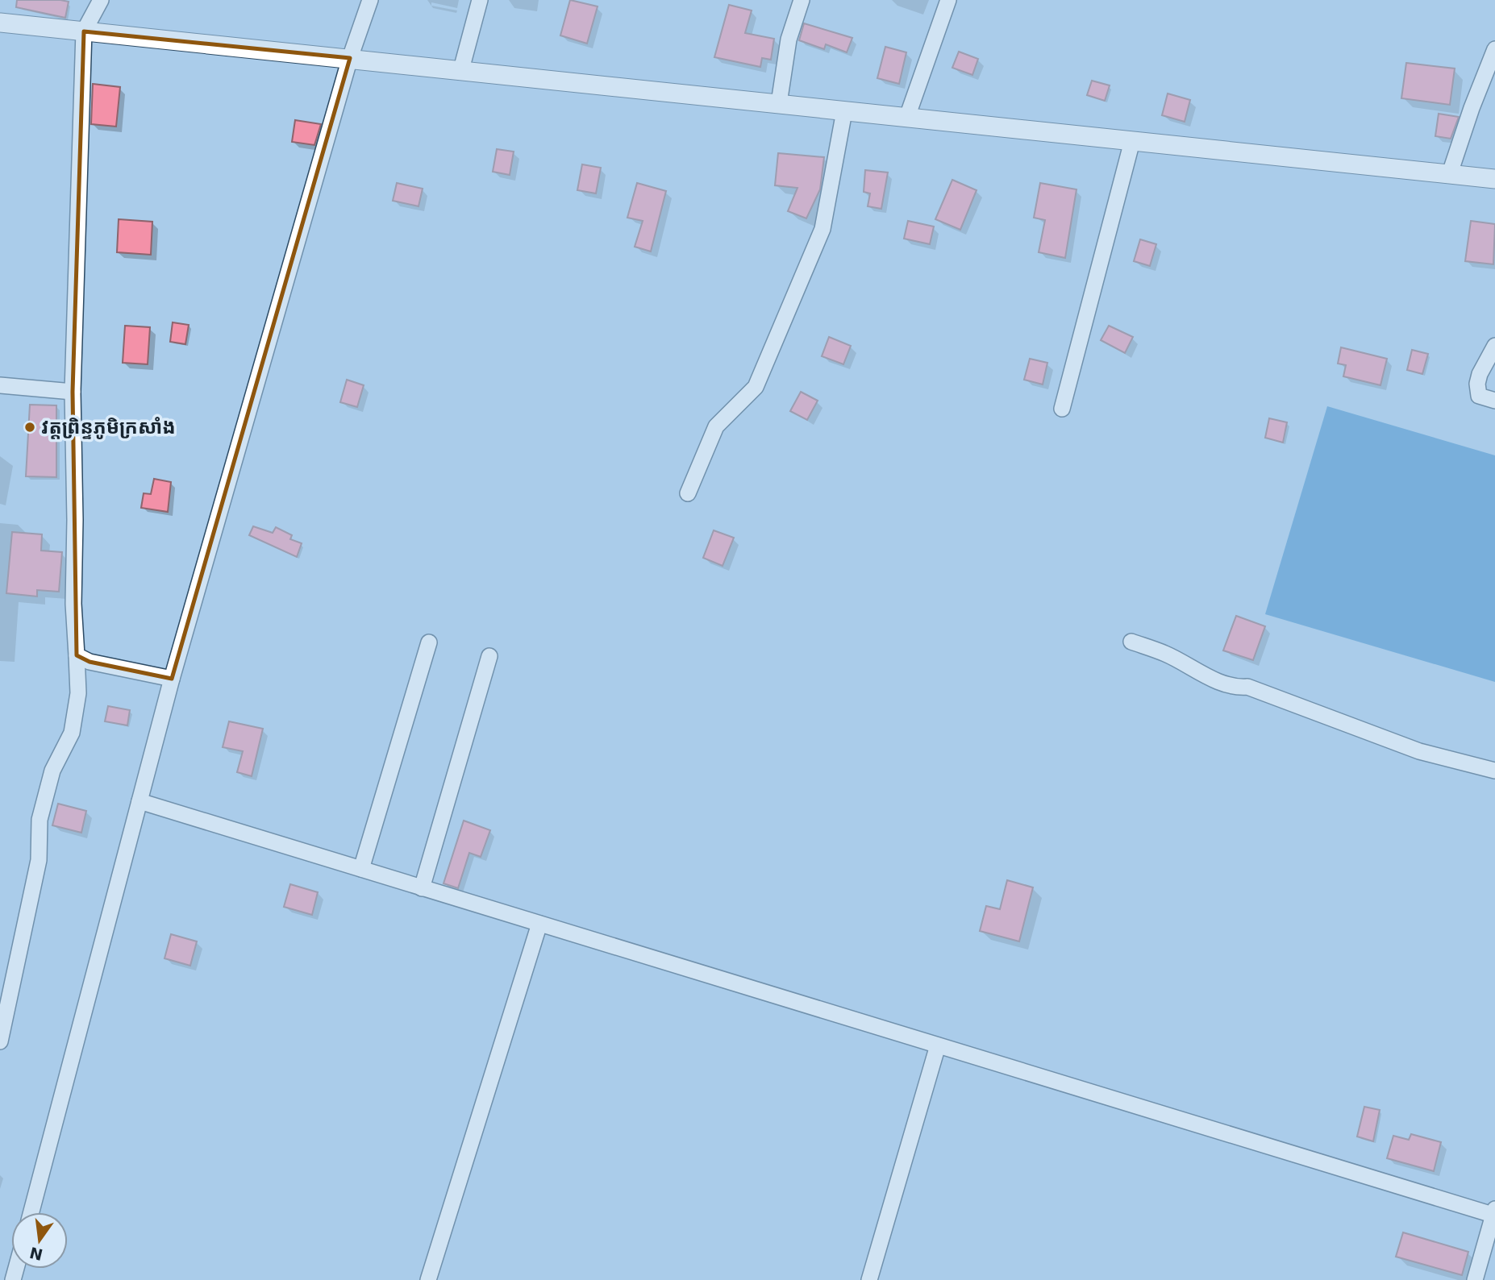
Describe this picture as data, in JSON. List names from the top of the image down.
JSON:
{
  "places": ["វត្តព្រិន្ទភូមិក្រសាំង"],
  "north": "bottom"
}
